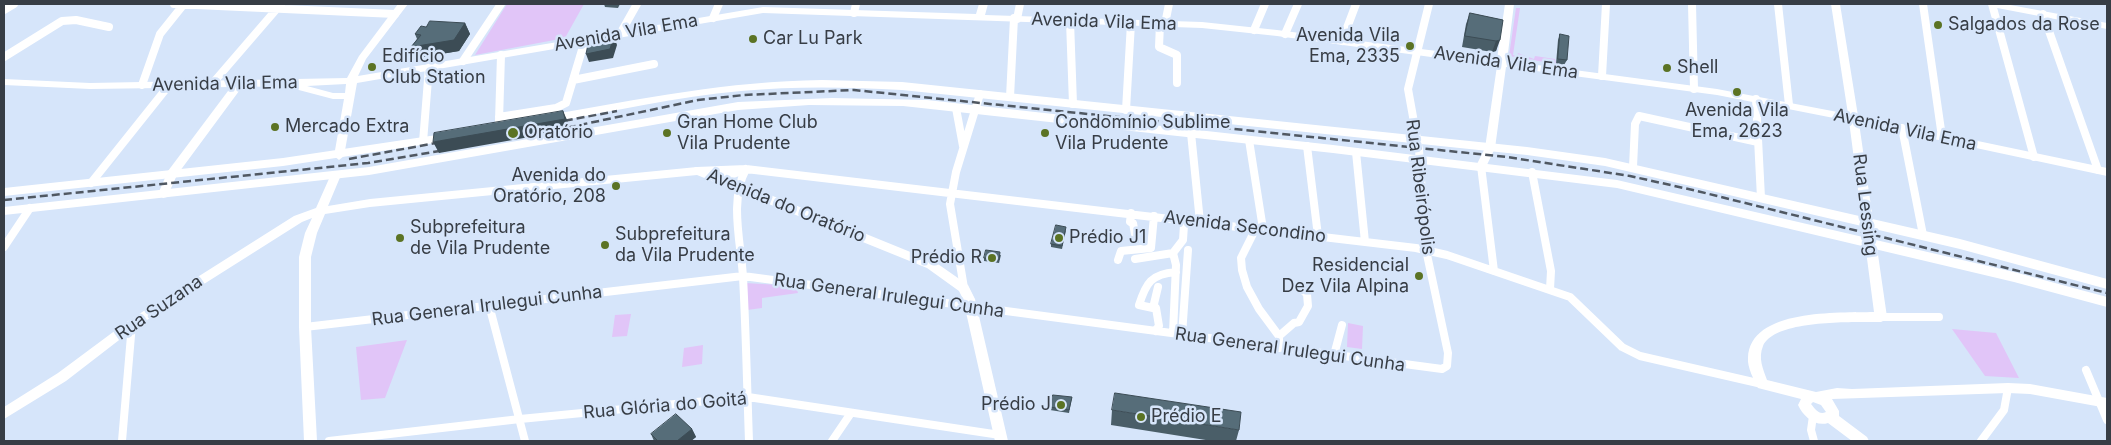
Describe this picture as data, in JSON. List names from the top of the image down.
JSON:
{
  "streets": {
    "main road": [
      "Avenida Vila Ema",
      "Rua Lessing",
      "Avenida do Oratório",
      "Rua Suzana"
    ],
    "street": [
      "Rua Ribeirópolis",
      "Avenida Secondino",
      "Rua General Irulegui Cunha",
      "Rua Glória do Goitá"
    ]
  },
  "crossings": [
    ["Avenida Vila Ema", "Rua Ribeirópolis"],
    ["Avenida Vila Ema", "Rua Lessing"],
    ["Rua Ribeirópolis", "Avenida Secondino"],
    ["Rua Ribeirópolis", "Rua General Irulegui Cunha"],
    ["Avenida do Oratório", "Avenida Secondino"],
    ["Avenida do Oratório", "Rua Suzana"]
  ],
  "places": [
    "Salgados da Rose",
    "Car Lu Park",
    "Avenida Vila Ema, 2335",
    "Edifício Club Station",
    "Shell",
    "Avenida Vila Ema, 2623",
    "Mercado Extra",
    "Oratório",
    "Gran Home Club Vila Prudente",
    "Condomínio Sublime Vila Prudente",
    "Avenida do Oratório, 208",
    "Subprefeitura de Vila Prudente",
    "Prédio J1",
    "Subprefeitura da Vila Prudente",
    "Prédio R",
    "Residencial Dez Vila Alpina",
    "Prédio J",
    "Prédio E"
  ]
}
